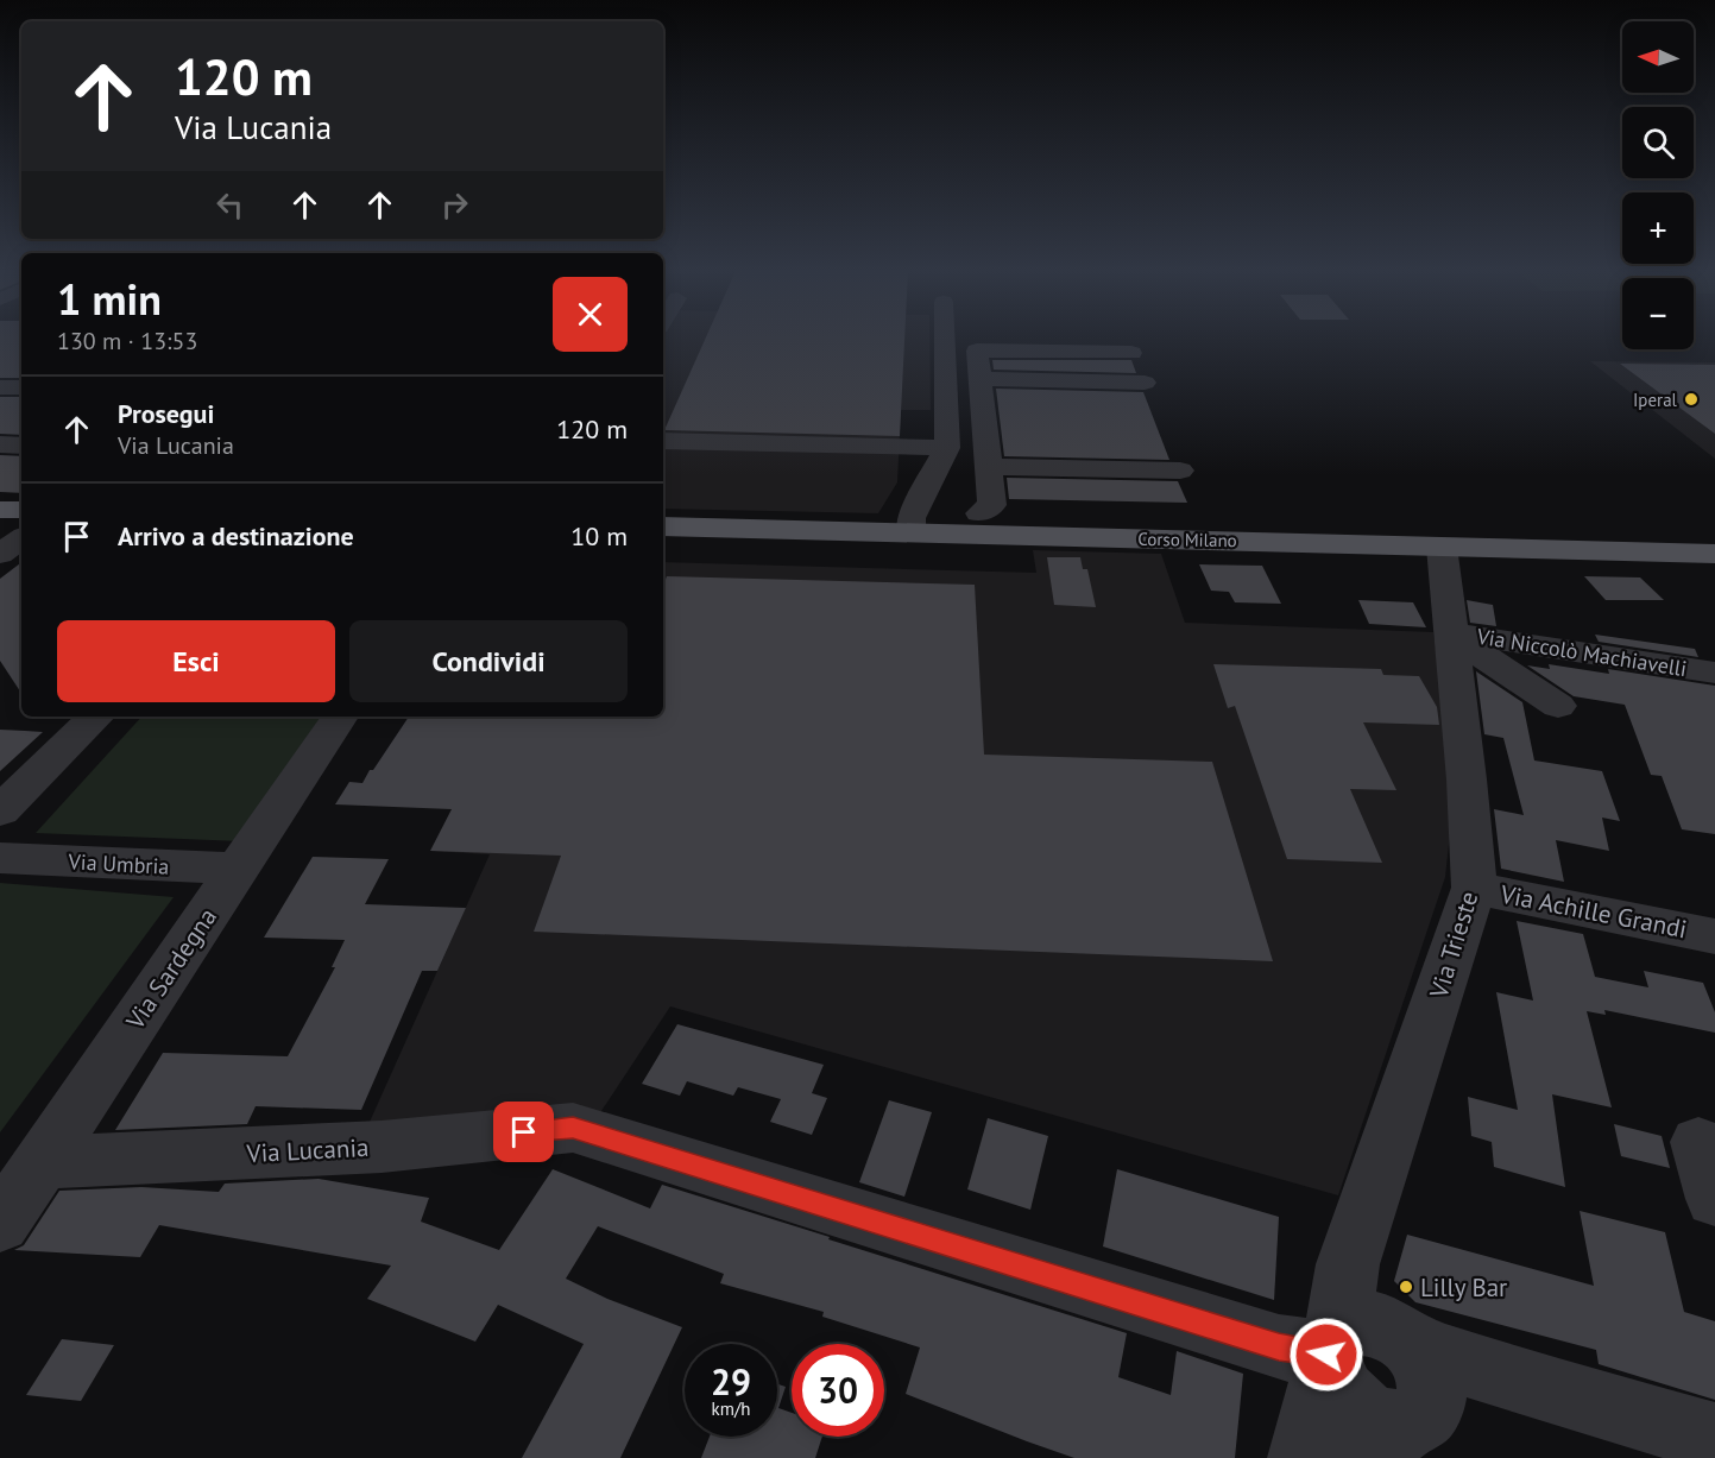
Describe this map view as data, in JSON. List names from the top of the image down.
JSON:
{
  "streets": {
    "main road": ["Corso Milano"],
    "street": [
      "Via Niccolò Machiavelli",
      "Via Umbria",
      "Via Achille Grandi",
      "Via Trieste",
      "Via Sardegna",
      "Via Lucania"
    ]
  },
  "crossings": [
    ["Corso Milano", "Via Trieste"],
    ["Via Niccolò Machiavelli", "Via Trieste"],
    ["Via Umbria", "Via Sardegna"],
    ["Via Achille Grandi", "Via Trieste"],
    ["Via Trieste", "Via Lucania"],
    ["Via Sardegna", "Via Lucania"]
  ],
  "places": ["Iperal", "Lilly Bar"],
  "north": "left",
  "page": {
    "map_buttons": ["+", "−"],
    "turn": ["120 m", "Via Lucania"],
    "heading": ["1 min", "130 m · 13:53"],
    "list": [
      {
        "name": "Prosegui",
        "note": "Via Lucania",
        "value": "120 m"
      },
      {
        "name": "Arrivo a destinazione",
        "value": "10 m"
      }
    ],
    "buttons": ["Esci", "Condividi"],
    "speed": "29 km/h",
    "limit": "30"
  }
}
